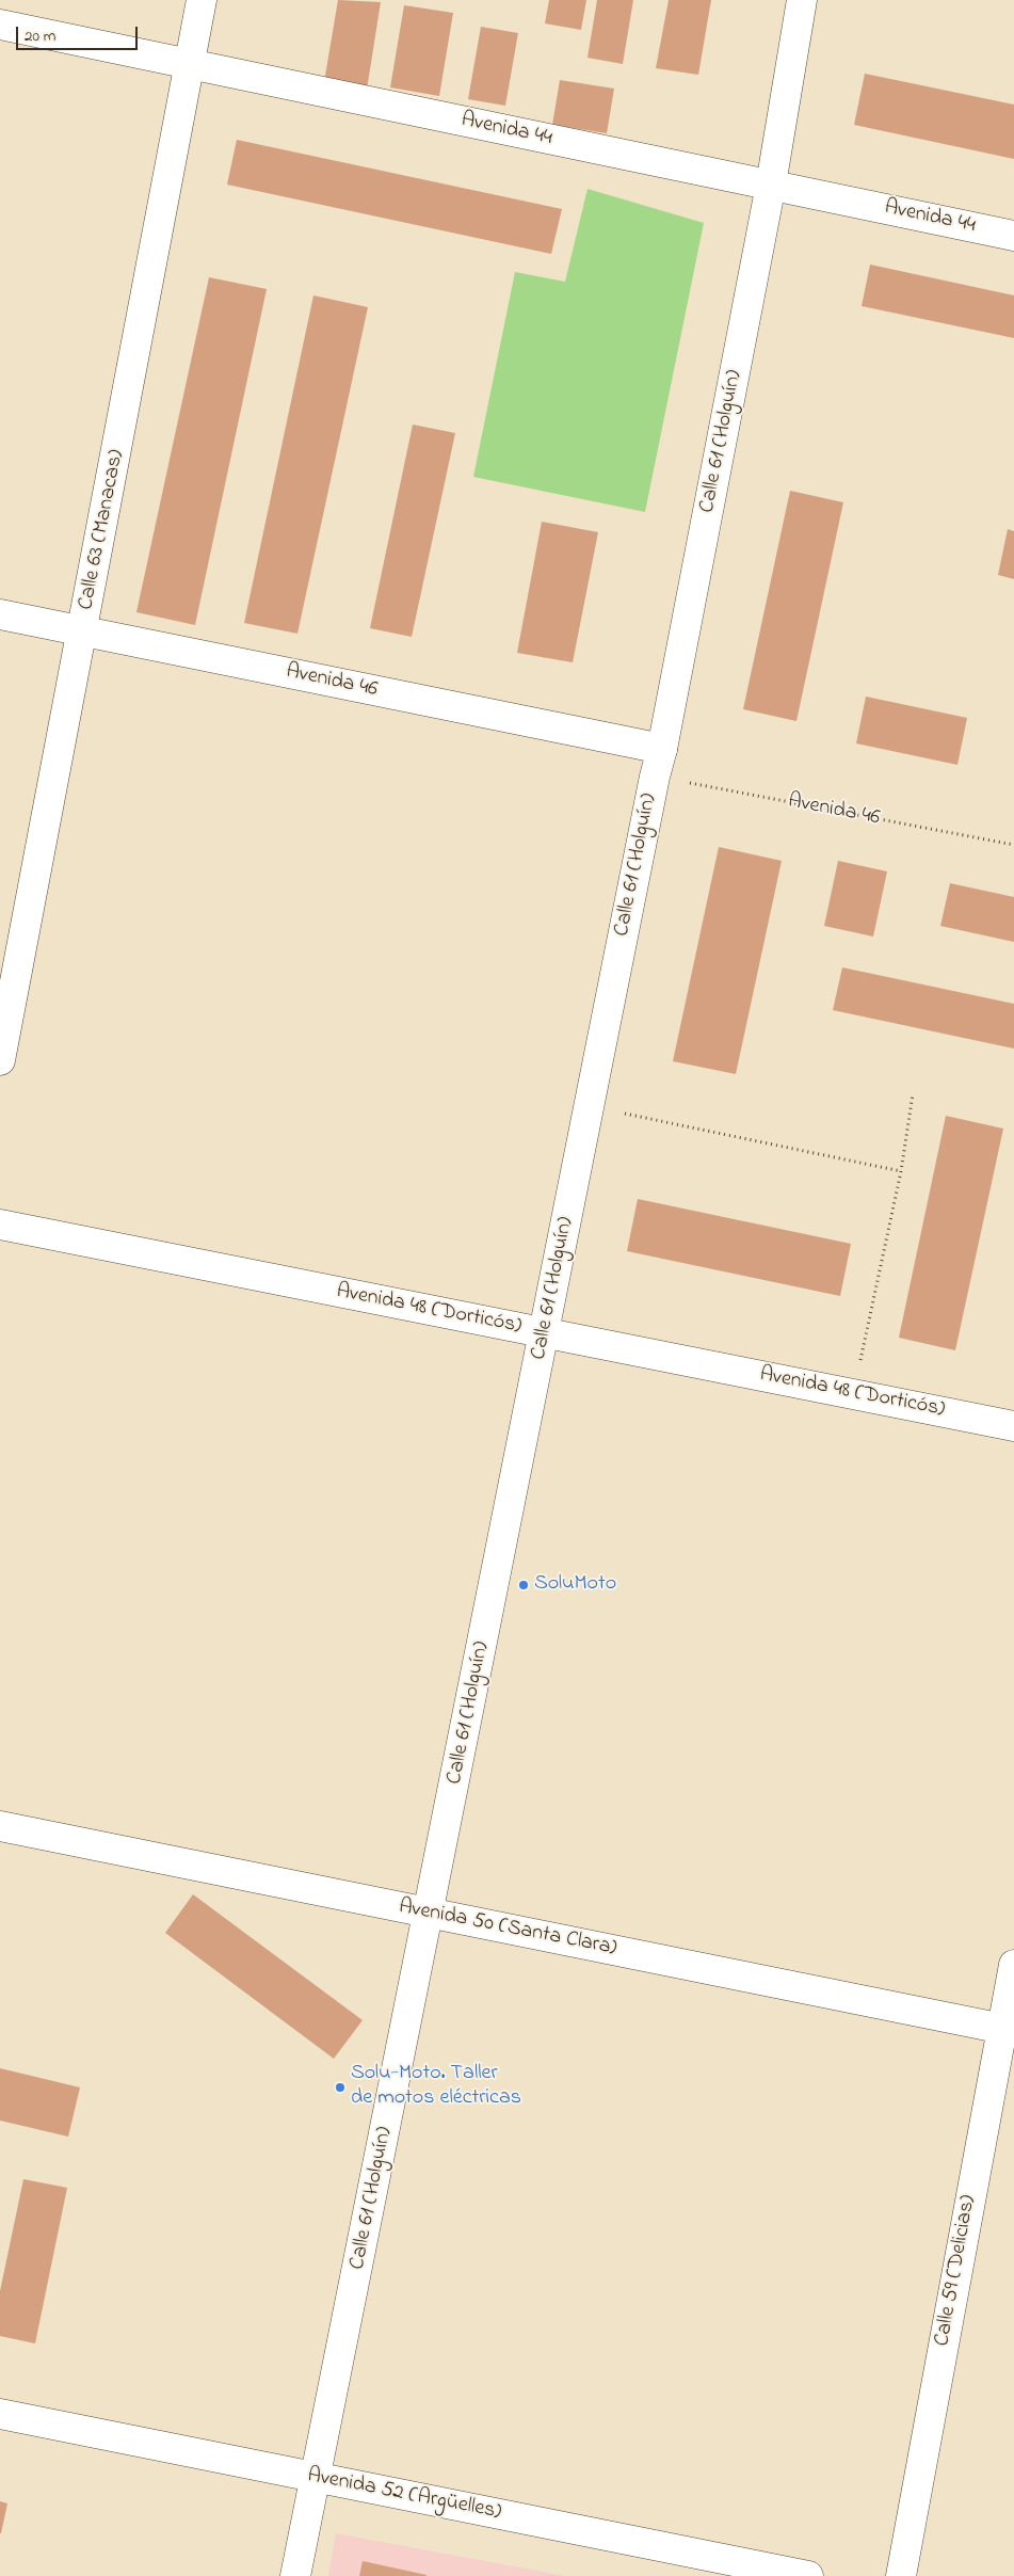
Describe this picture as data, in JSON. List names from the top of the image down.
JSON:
{
  "streets": {
    "street": [
      "Avenida 44",
      "Calle 61 (Holguín)",
      "Calle 63 (Manacas)",
      "Avenida 46",
      "Avenida 48 (Dorticós)",
      "Avenida 50 (Santa Clara)",
      "Calle 59 (Delicias)",
      "Avenida 52 (Argüelles)"
    ]
  },
  "crossings": [
    ["Avenida 44", "Calle 61 (Holguín)"],
    ["Avenida 44", "Calle 63 (Manacas)"],
    ["Calle 61 (Holguín)", "Avenida 46"],
    ["Calle 61 (Holguín)", "Avenida 48 (Dorticós)"],
    ["Calle 61 (Holguín)", "Avenida 50 (Santa Clara)"],
    ["Calle 61 (Holguín)", "Avenida 52 (Argüelles)"],
    ["Calle 63 (Manacas)", "Avenida 46"],
    ["Avenida 50 (Santa Clara)", "Calle 59 (Delicias)"]
  ],
  "places": ["SoluMoto", "Solu-Moto. Taller de motos eléctricas"],
  "scale_bar": "20 m"
}
